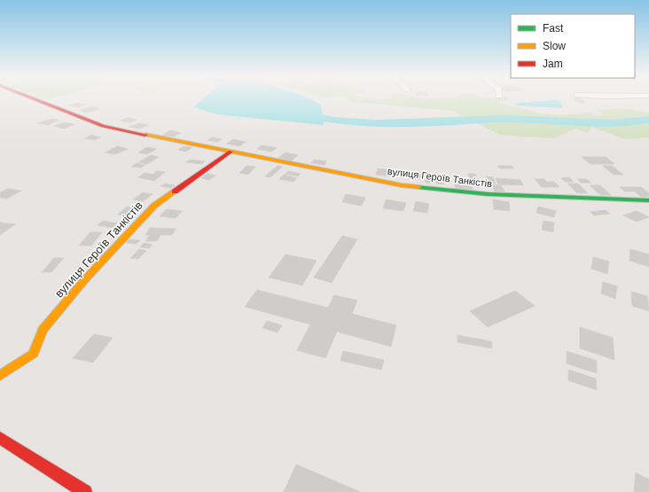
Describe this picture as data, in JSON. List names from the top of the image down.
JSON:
{
  "streets": {
    "street": ["вулиця Героїв Танкістів"]
  },
  "legend": ["Fast", "Slow", "Jam"]
}
